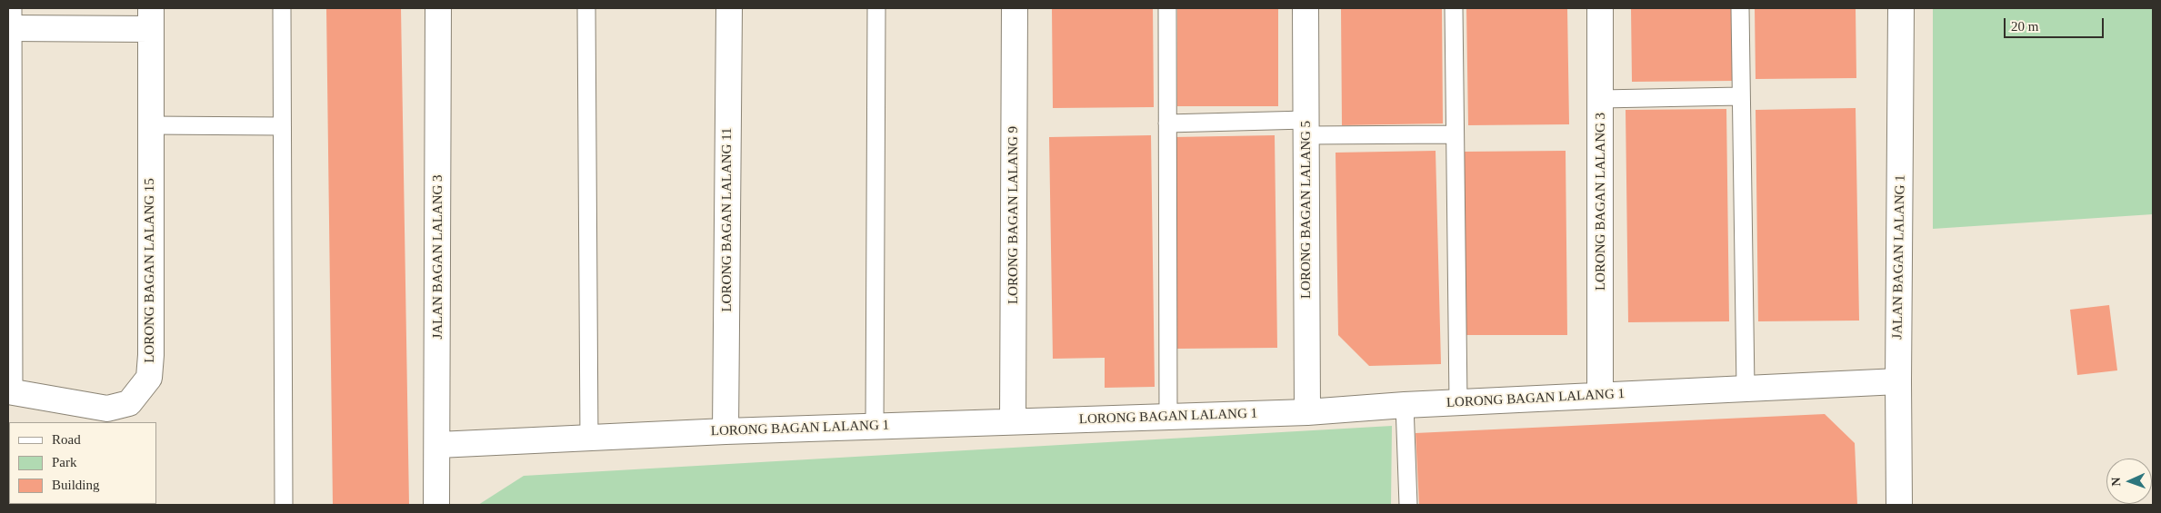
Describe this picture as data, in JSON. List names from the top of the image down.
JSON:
{
  "streets": {
    "street": [
      "LORONG BAGAN LALANG 3",
      "LORONG BAGAN LALANG 5",
      "LORONG BAGAN LALANG 9",
      "LORONG BAGAN LALANG 11",
      "JALAN BAGAN LALANG 3",
      "JALAN BAGAN LALANG 1",
      "LORONG BAGAN LALANG 15",
      "LORONG BAGAN LALANG 1"
    ]
  },
  "crossings": [
    ["LORONG BAGAN LALANG 3", "LORONG BAGAN LALANG 1"],
    ["LORONG BAGAN LALANG 5", "LORONG BAGAN LALANG 1"],
    ["LORONG BAGAN LALANG 9", "LORONG BAGAN LALANG 1"],
    ["LORONG BAGAN LALANG 11", "LORONG BAGAN LALANG 1"],
    ["JALAN BAGAN LALANG 3", "LORONG BAGAN LALANG 1"],
    ["JALAN BAGAN LALANG 1", "LORONG BAGAN LALANG 1"]
  ],
  "legend": ["Road", "Park", "Building"],
  "scale_bar": "20 m",
  "north": "left"
}
